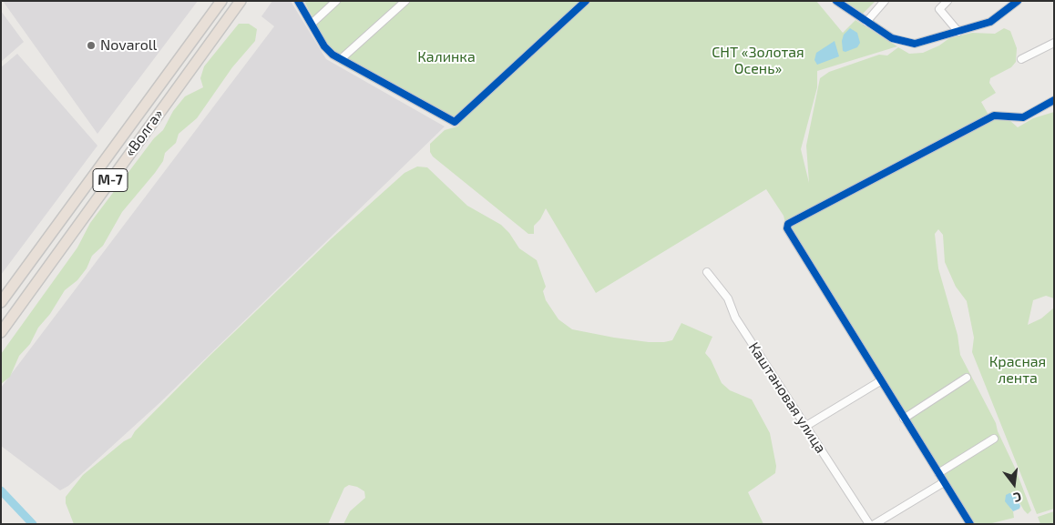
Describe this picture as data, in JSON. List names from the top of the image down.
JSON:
{
  "streets": {
    "highway": ["«Волга»", "М-7"],
    "street": ["Каштановая улица"]
  },
  "parks": ["СНТ «Золотая Осень»", "Калинка", "Красная лента"],
  "places": ["Novaroll"],
  "north": "bottom"
}
